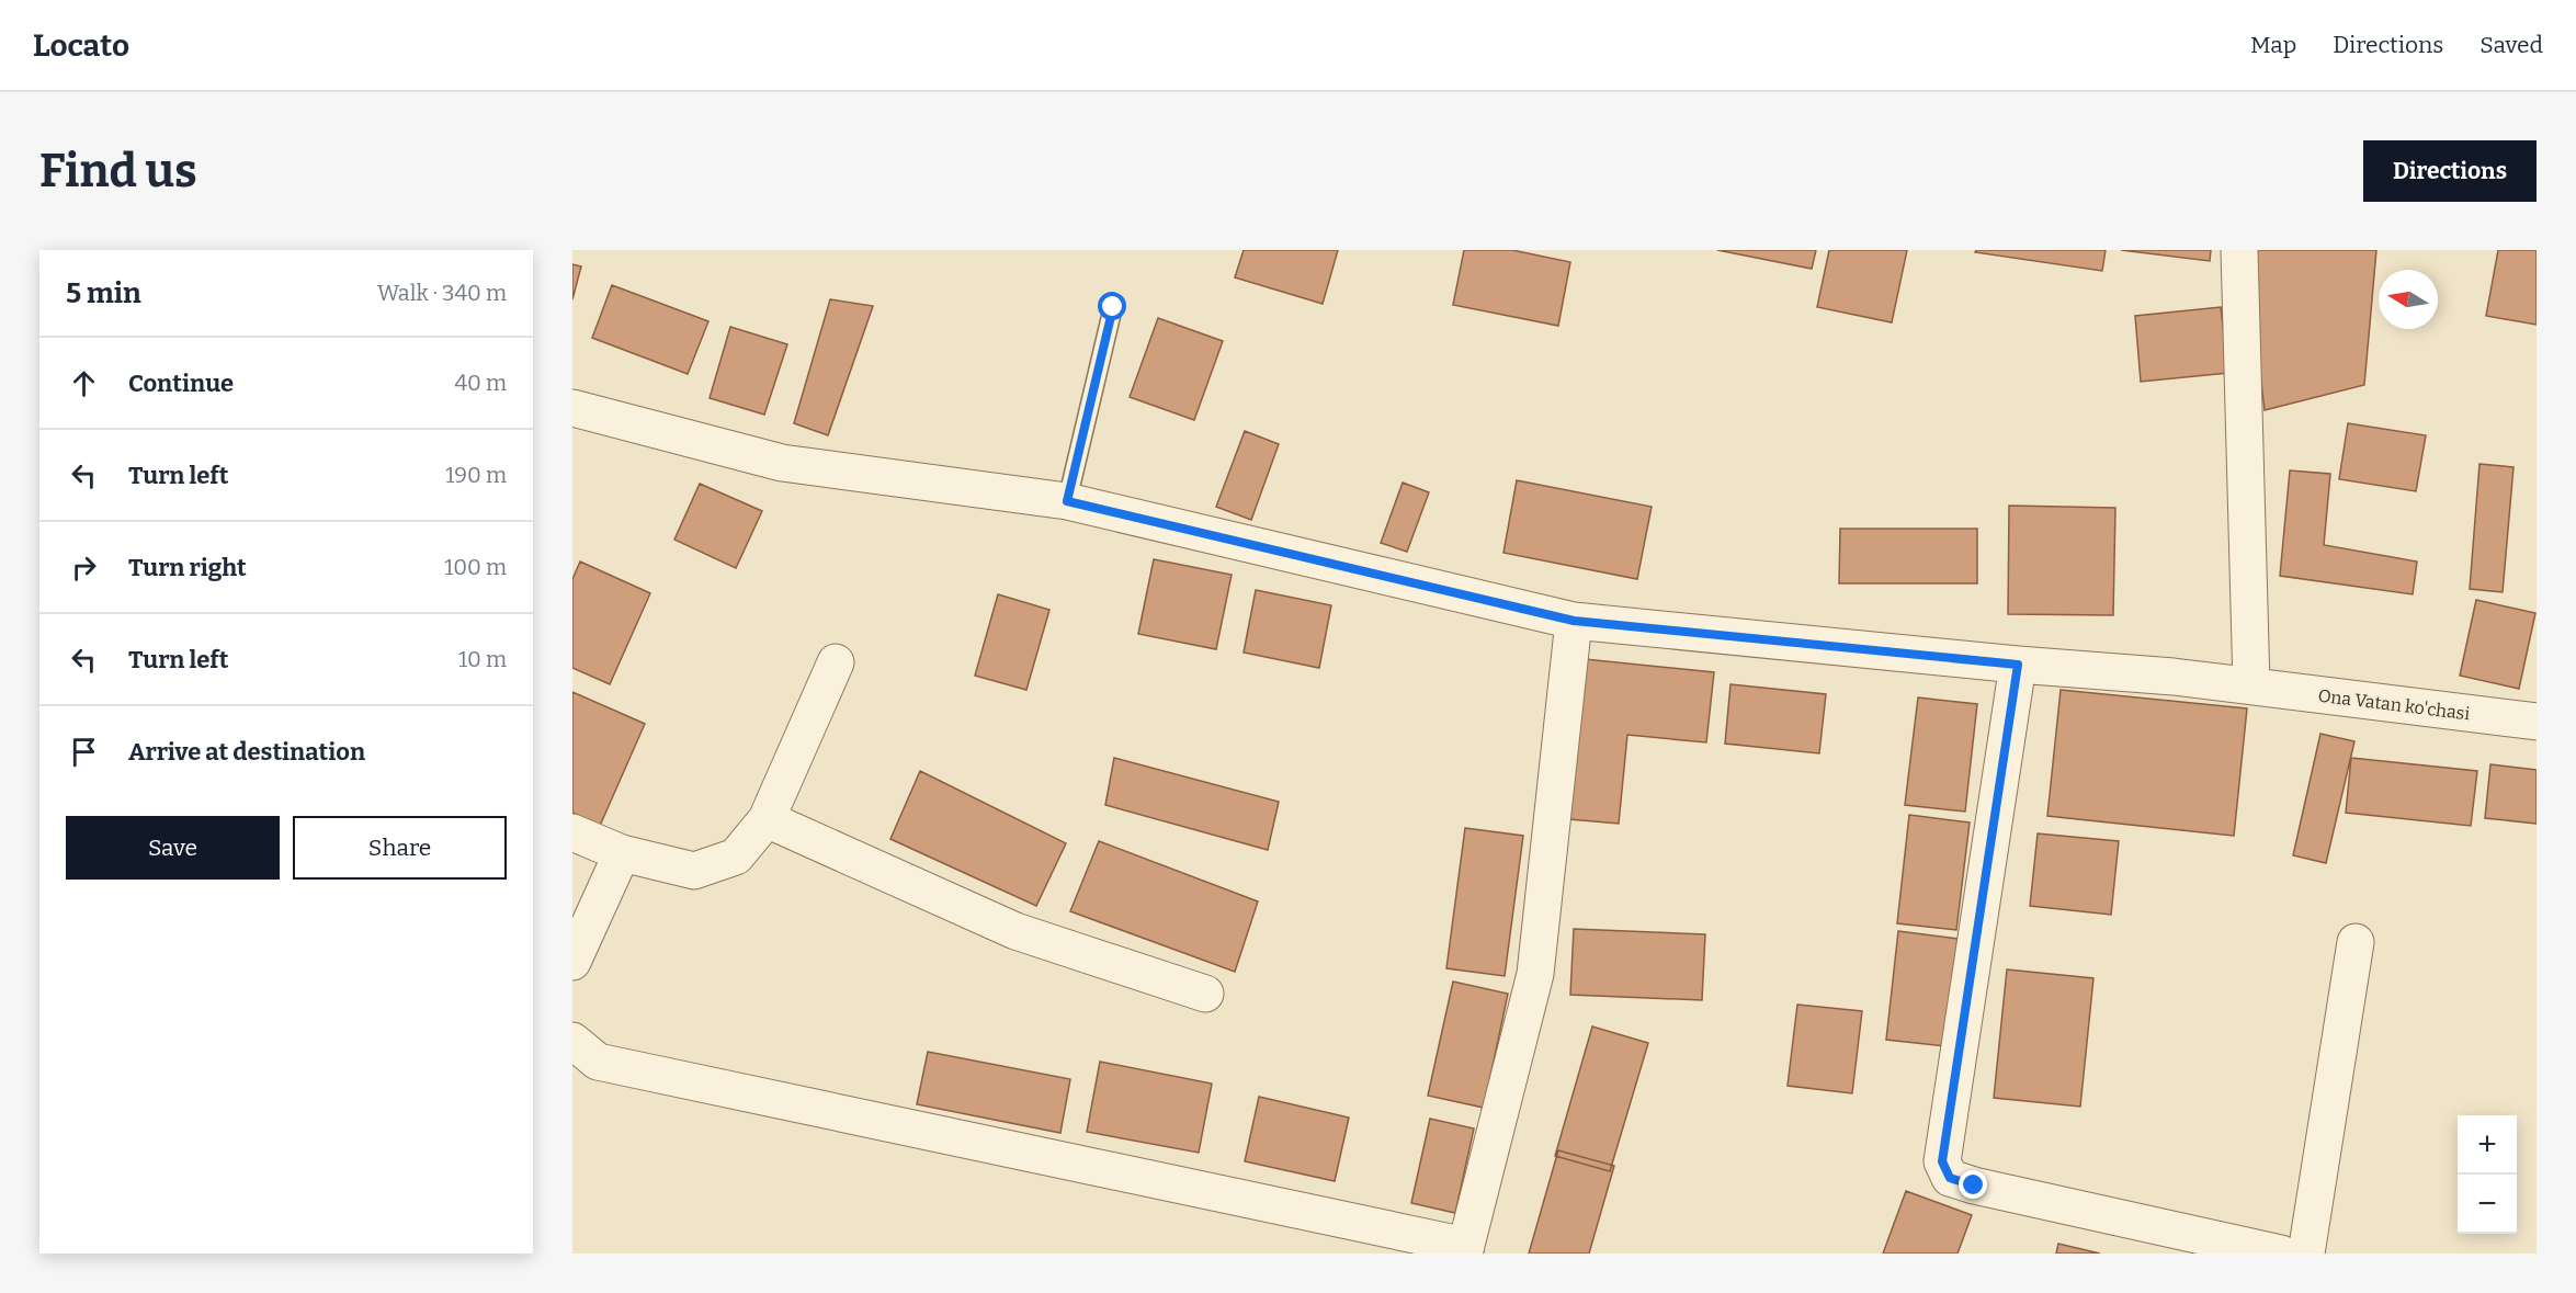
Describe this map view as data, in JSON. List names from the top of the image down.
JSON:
{
  "streets": {
    "street": ["Ona Vatan ko'chasi"]
  },
  "north": "left",
  "page": {
    "header": "Locato",
    "nav": ["Map", "Directions", "Saved"],
    "buttons": [
      "Directions",
      ["Save", "Share"]
    ],
    "title": "Find us",
    "heading": ["5 min", "Walk · 340 m"],
    "list": [
      ["Continue", "40 m"],
      ["Turn left", "190 m"],
      ["Turn right", "100 m"],
      ["Turn left", "10 m"],
      "Arrive at destination"
    ],
    "map_buttons": ["+", "−"]
  }
}
